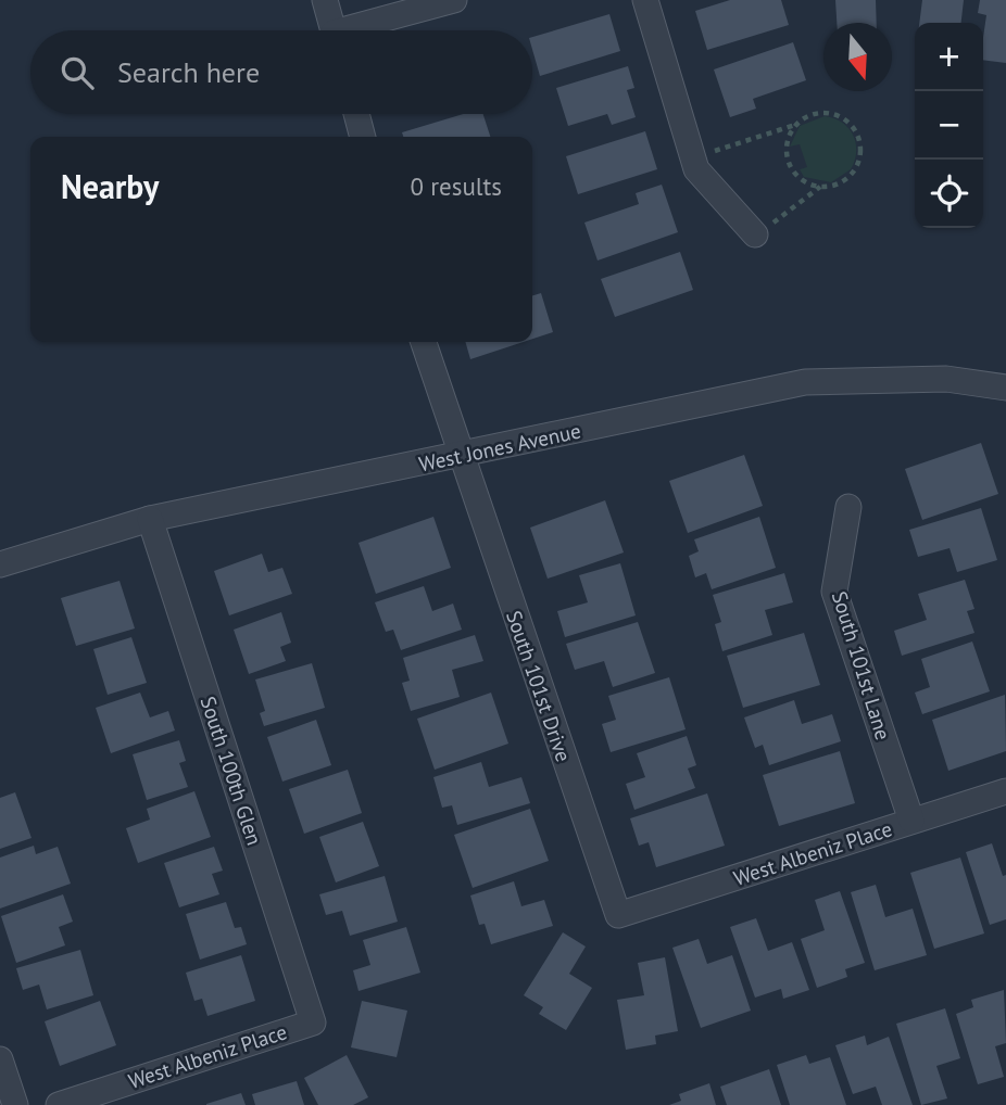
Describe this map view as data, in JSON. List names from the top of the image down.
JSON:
{
  "streets": {
    "street": [
      "West Jones Avenue",
      "South 101st Lane",
      "South 101st Drive",
      "South 100th Glen",
      "West Albeniz Place"
    ]
  },
  "crossings": [
    ["West Jones Avenue", "South 101st Drive"],
    ["West Jones Avenue", "South 100th Glen"],
    ["South 101st Lane", "West Albeniz Place"],
    ["South 101st Drive", "West Albeniz Place"],
    ["South 100th Glen", "West Albeniz Place"]
  ],
  "north": "bottom",
  "page": {
    "map_buttons": ["+", "−"],
    "search": "Search here",
    "heading": ["Nearby", "0 results"]
  }
}
